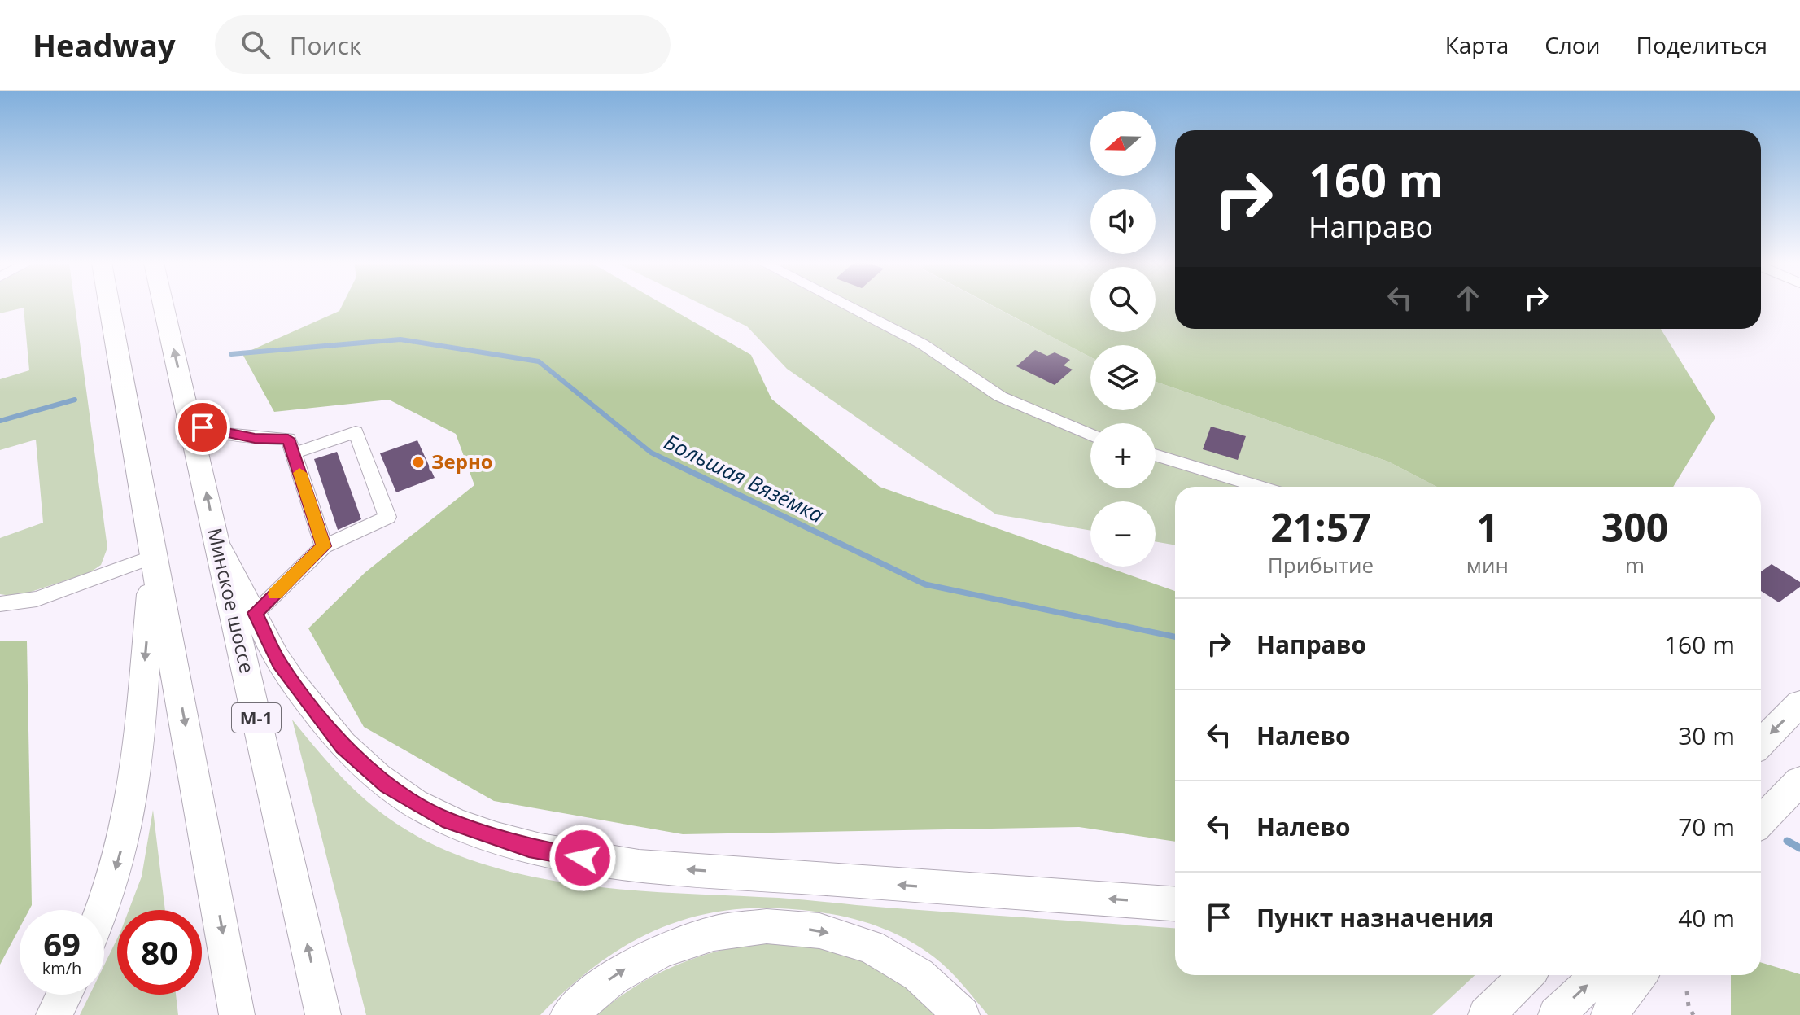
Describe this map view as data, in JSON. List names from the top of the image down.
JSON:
{
  "streets": {
    "highway": ["Минское шоссе", "М-1"]
  },
  "water": ["Большая Вязёмка"],
  "places": ["Зерно"],
  "north": "left",
  "page": {
    "header": "Headway",
    "search": "Поиск",
    "nav": ["Карта", "Слои", "Поделиться"],
    "map_buttons": ["+", "−"],
    "turn": ["160 m", "Направо"],
    "eta": [
      "21:57",
      "Прибытие",
      "1",
      "мин",
      "300",
      "m"
    ],
    "list": [
      {
        "name": "Направо",
        "value": "160 m"
      },
      {
        "name": "Налево",
        "value": "30 m"
      },
      {
        "name": "Налево",
        "value": "70 m"
      },
      {
        "name": "Пункт назначения",
        "value": "40 m"
      }
    ],
    "speed": "69 km/h",
    "limit": "80"
  }
}
